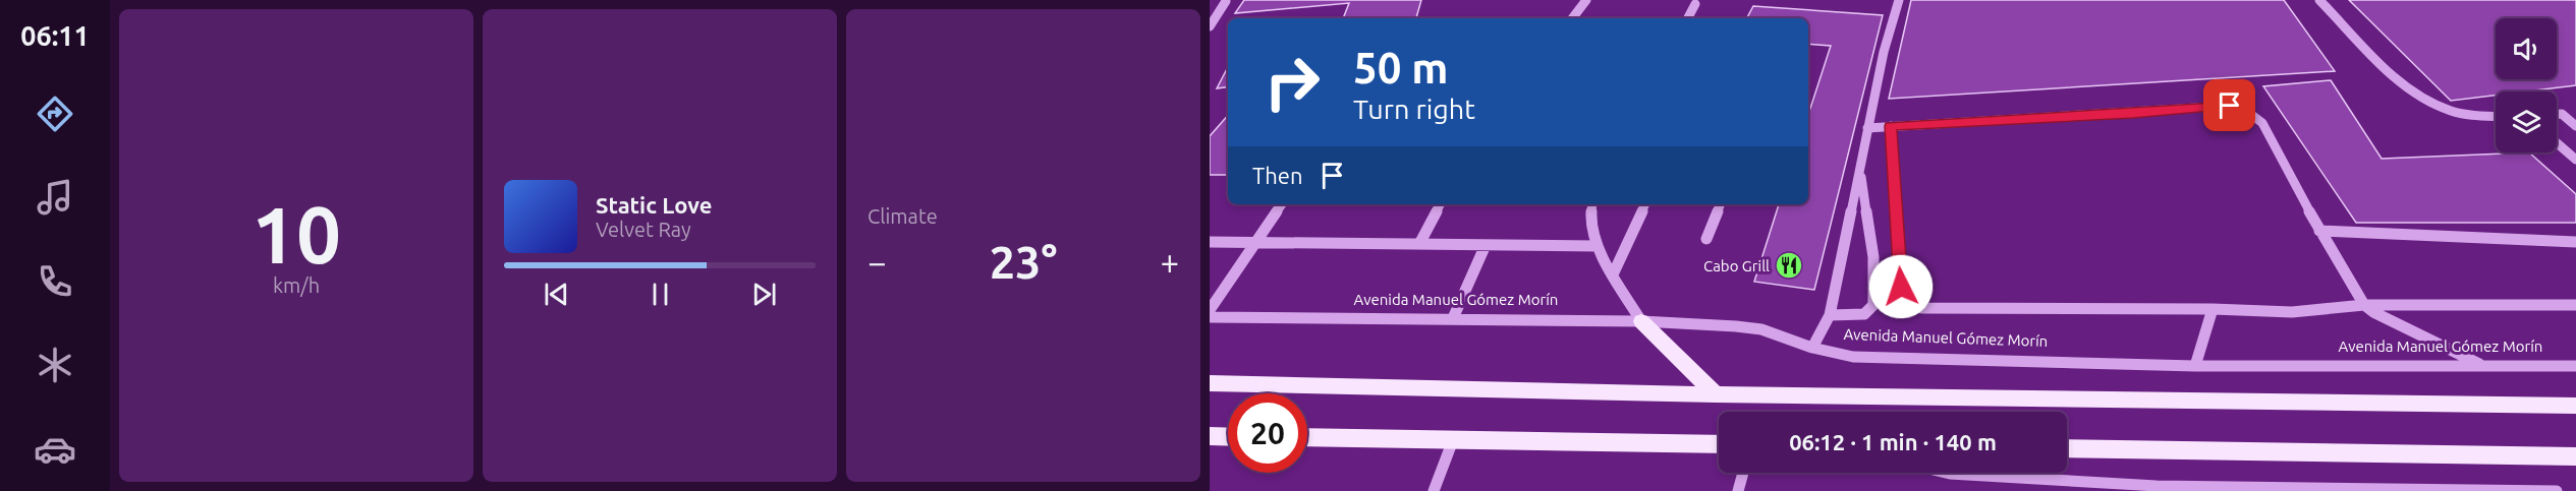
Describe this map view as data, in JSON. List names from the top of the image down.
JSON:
{
  "streets": {
    "street": ["Avenida Manuel Gómez Morín"]
  },
  "places": {
    "restaurant": ["Cabo Grill"]
  },
  "page": {
    "tabs": "06:11",
    "tile": [
      ["10", "km/h"],
      "Climate"
    ],
    "turn": ["50 m", "Turn right"],
    "then": "Then",
    "song": ["Static Love", "Velvet Ray"],
    "heat": ["−", "23°", "+"],
    "limit": "20",
    "trip": "06:12 · 1 min · 140 m"
  }
}
